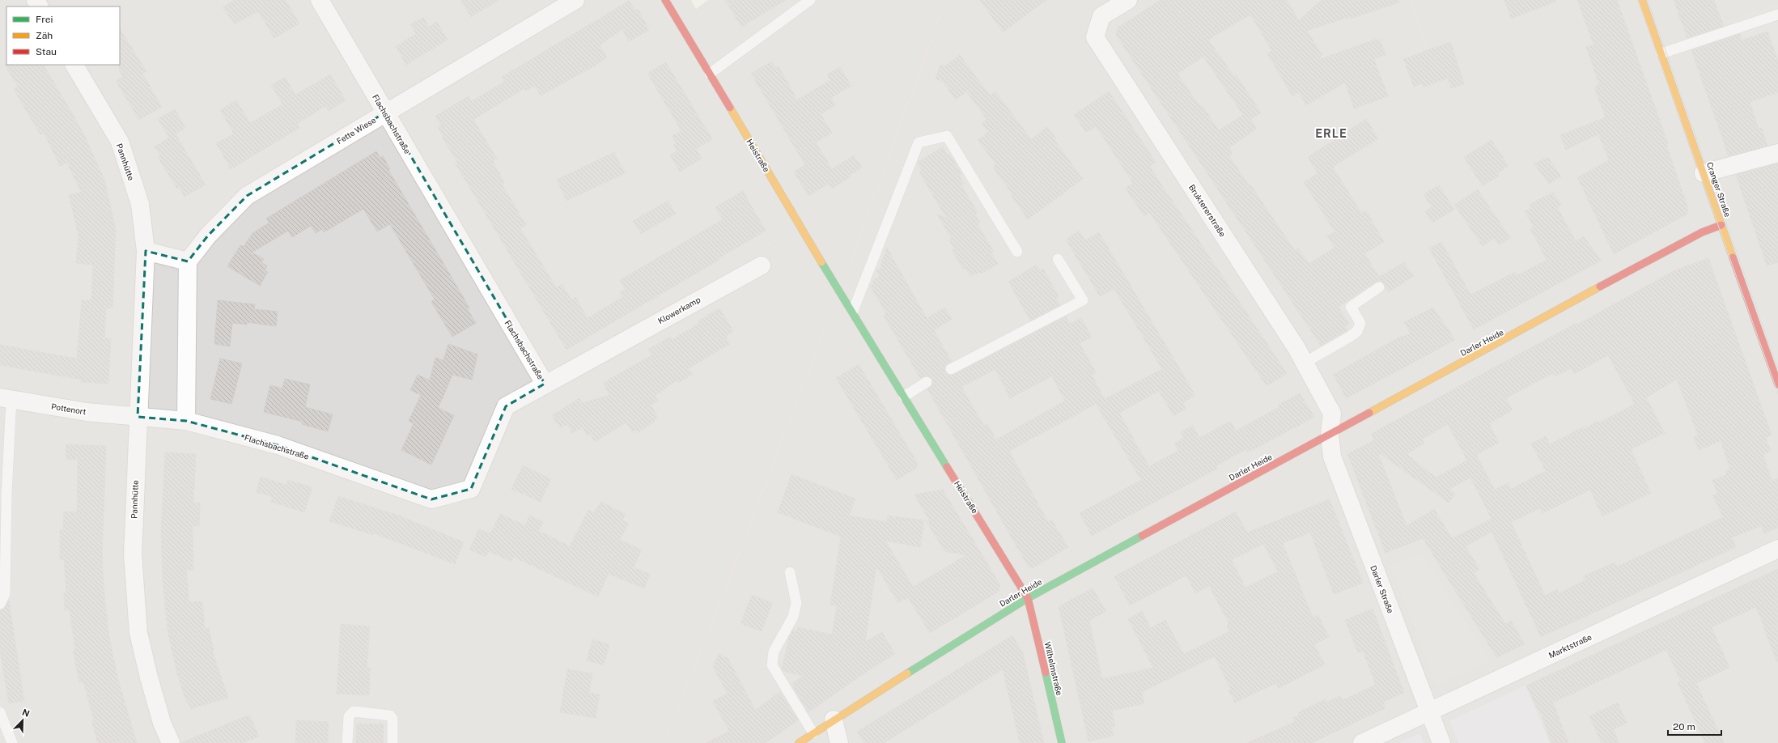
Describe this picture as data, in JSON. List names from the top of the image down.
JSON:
{
  "streets": {
    "street": [
      "Flachsbachstraße",
      "Fette Wiese",
      "Heistraße",
      "Pannhütte",
      "Cranger Straße",
      "Bruktererstraße",
      "Klowerkamp",
      "Darler Heide",
      "Pottenort",
      "Darler Straße",
      "Marktstraße",
      "Wilhelmstraße"
    ]
  },
  "crossings": [
    ["Flachsbachstraße", "Fette Wiese"],
    ["Flachsbachstraße", "Pannhütte"],
    ["Flachsbachstraße", "Klowerkamp"],
    ["Flachsbachstraße", "Pottenort"],
    ["Heistraße", "Darler Heide"],
    ["Heistraße", "Wilhelmstraße"],
    ["Pannhütte", "Pottenort"],
    ["Cranger Straße", "Darler Heide"],
    ["Bruktererstraße", "Darler Heide"],
    ["Bruktererstraße", "Darler Straße"],
    ["Darler Heide", "Darler Straße"],
    ["Darler Heide", "Wilhelmstraße"],
    ["Darler Straße", "Marktstraße"]
  ],
  "districts": ["ERLE"],
  "legend": ["Frei", "Zäh", "Stau"],
  "scale_bar": "20 m",
  "north": "top right"
}
